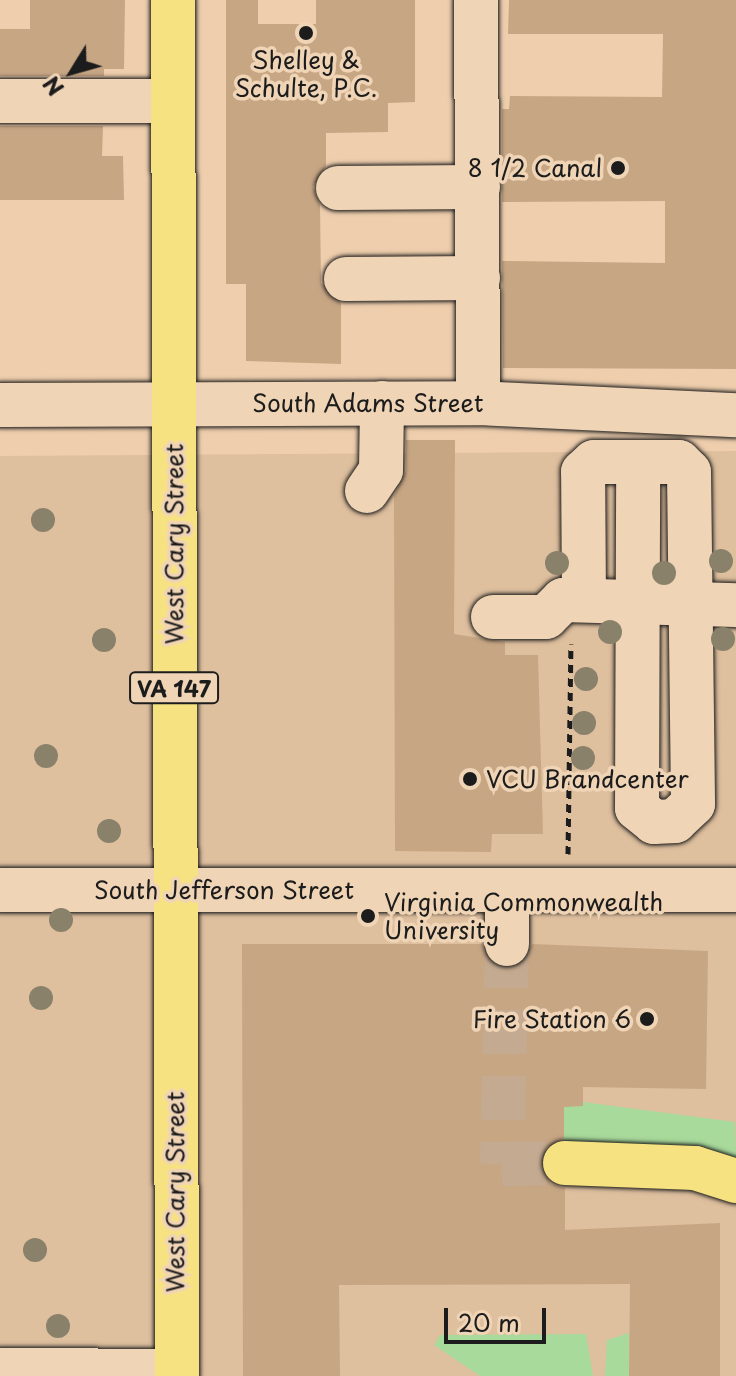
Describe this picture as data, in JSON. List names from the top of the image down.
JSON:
{
  "streets": {
    "main road": ["West Cary Street", "VA 147"],
    "street": ["South Adams Street", "South Jefferson Street"]
  },
  "crossings": [
    ["South Adams Street", "West Cary Street"],
    ["West Cary Street", "South Jefferson Street"]
  ],
  "places": [
    "Shelley & Schulte, P.C.",
    "8 1/2 Canal",
    "VCU Brandcenter",
    "Virginia Commonwealth University",
    "Fire Station 6"
  ],
  "scale_bar": "20 m",
  "north": "bottom left"
}
